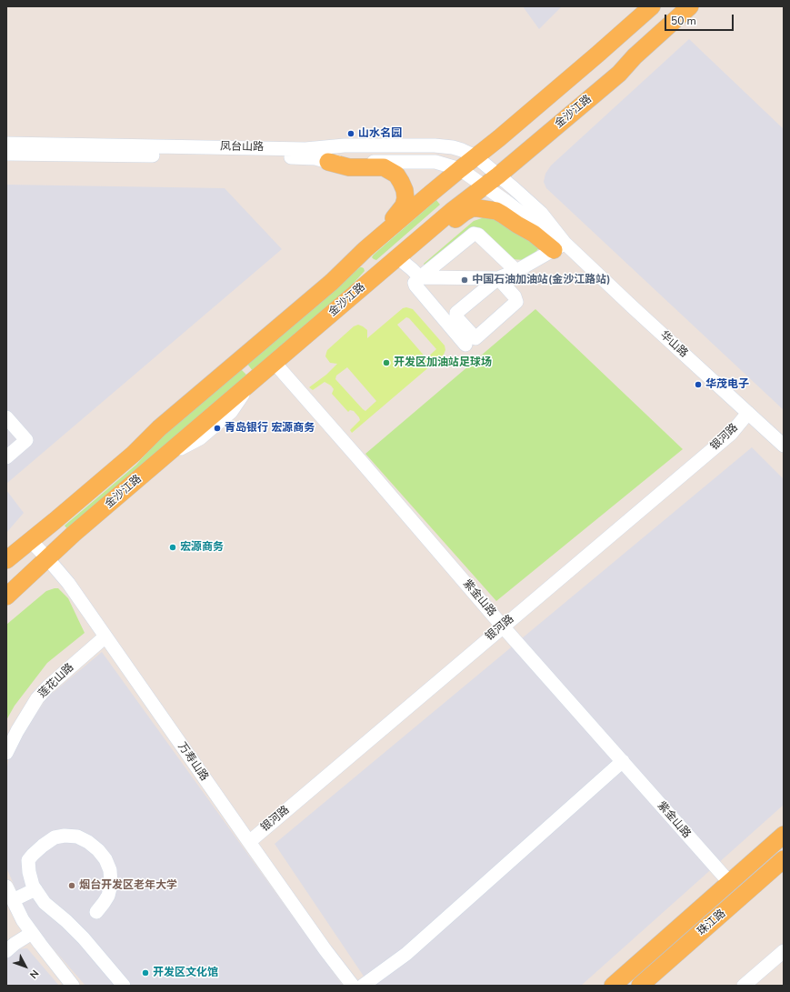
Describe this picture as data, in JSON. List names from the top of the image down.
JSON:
{
  "streets": {
    "main road": ["金沙江路", "珠江路"],
    "street": [
      "凤台山路",
      "华山路",
      "银河路",
      "紫金山路",
      "莲花山路",
      "万寿山路"
    ]
  },
  "crossings": [
    ["金沙江路", "凤台山路"],
    ["金沙江路", "紫金山路"],
    ["金沙江路", "万寿山路"],
    ["凤台山路", "华山路"],
    ["华山路", "银河路"],
    ["银河路", "紫金山路"],
    ["银河路", "万寿山路"],
    ["莲花山路", "万寿山路"]
  ],
  "places": [
    "山水名园",
    "中国石油加油站(金沙江路站)",
    "开发区加油站足球场",
    "华茂电子",
    "青岛银行 宏源商务",
    "宏源商务",
    "烟台开发区老年大学",
    "开发区文化馆"
  ],
  "scale_bar": "50 m",
  "north": "bottom right"
}
